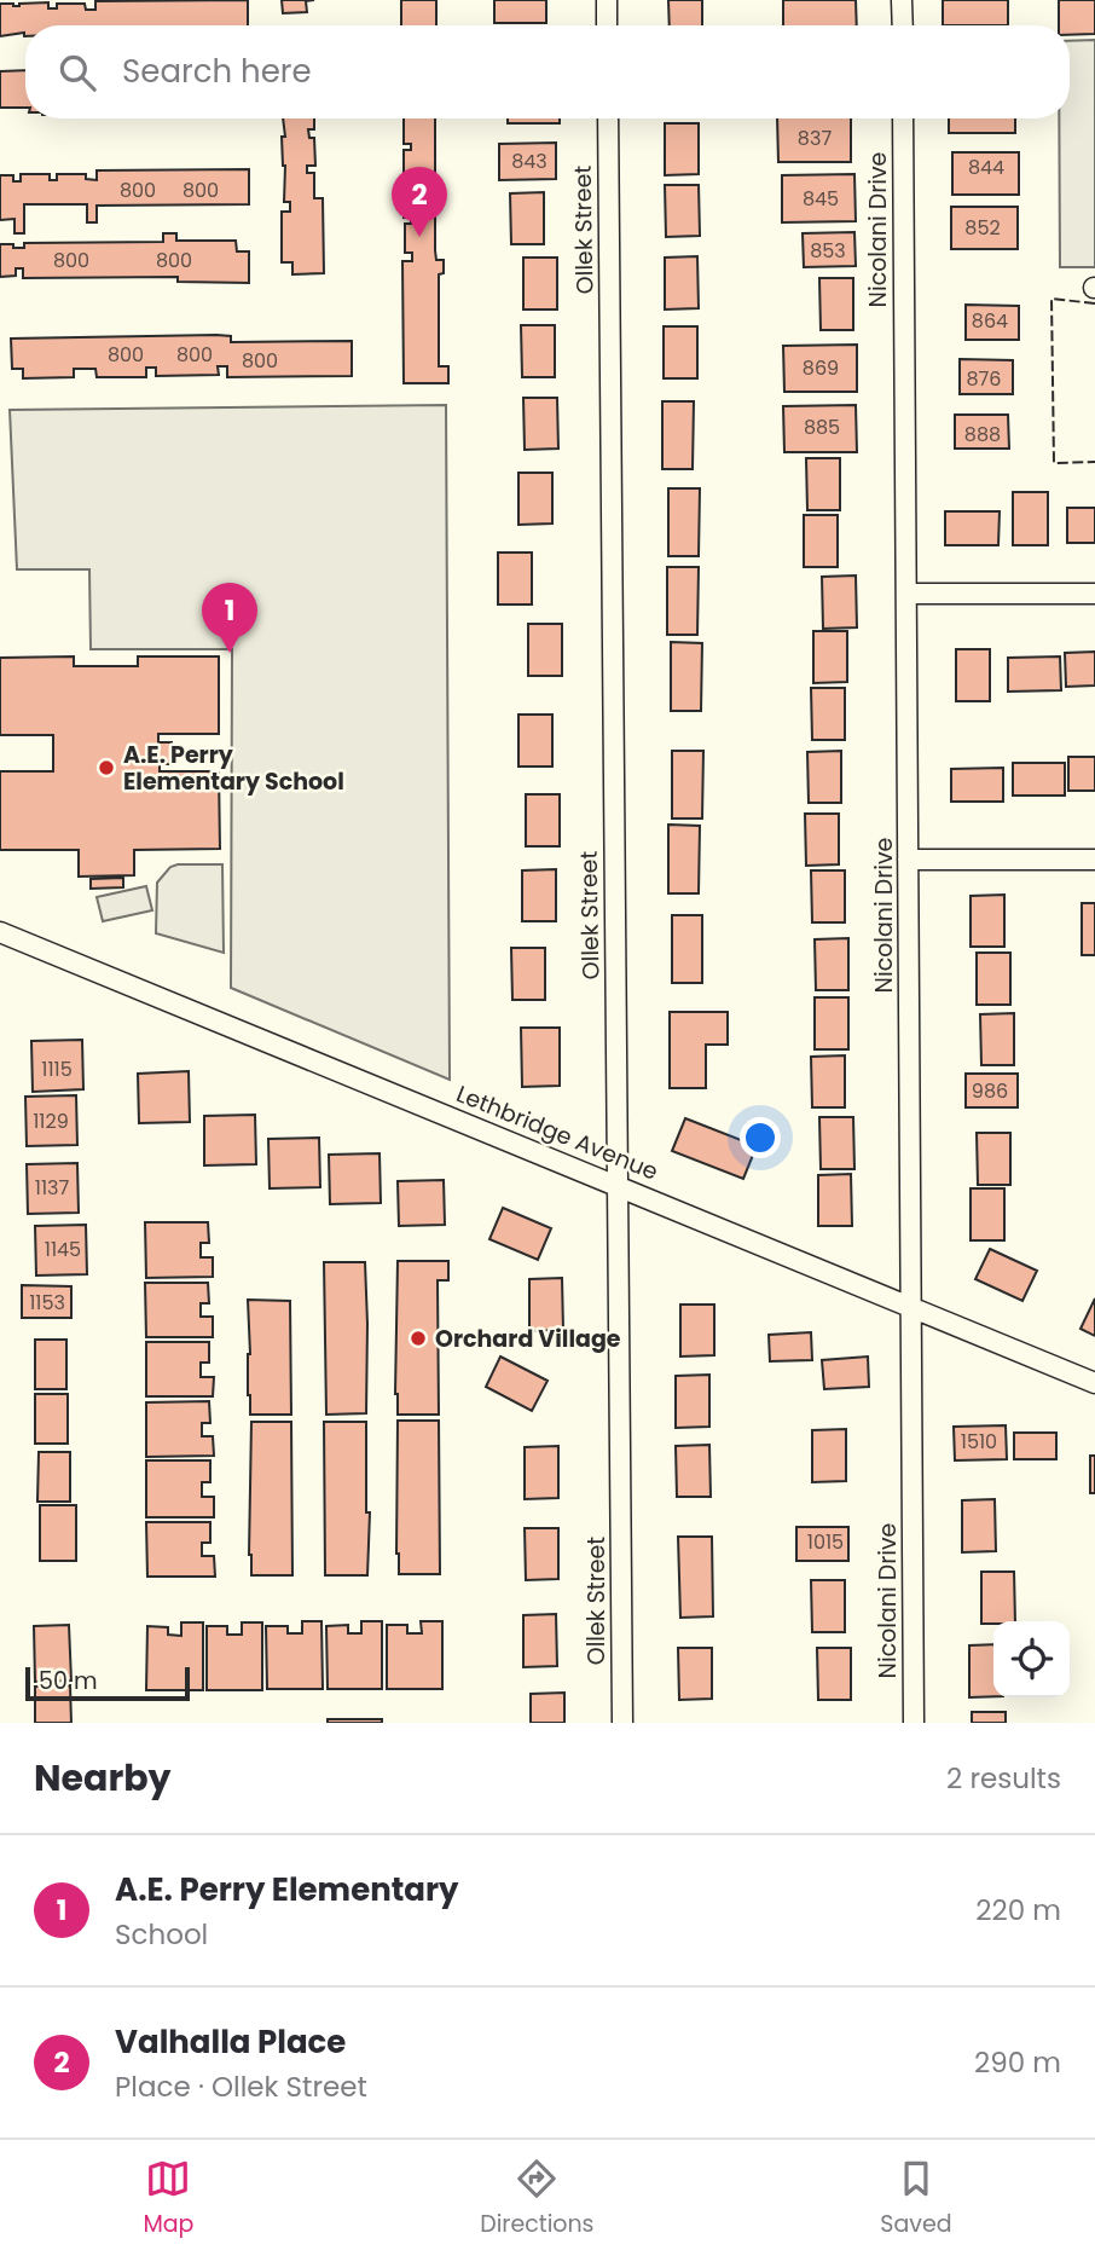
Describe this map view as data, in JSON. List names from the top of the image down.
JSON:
{
  "streets": {
    "street": ["Ollek Street", "Nicolani Drive", "Lethbridge Avenue"]
  },
  "crossings": [
    ["Ollek Street", "Lethbridge Avenue"],
    ["Nicolani Drive", "Lethbridge Avenue"]
  ],
  "places": ["A.E. Perry Elementary School", "Orchard Village"],
  "house_numbers": [
    "837",
    "843",
    "844",
    "800",
    "800",
    "845",
    "852",
    "853",
    "800",
    "800",
    "864",
    "800",
    "800",
    "800",
    "869",
    "876",
    "885",
    "888",
    "1115",
    "986",
    "1129",
    "1137",
    "1145",
    "1153",
    "1510",
    "1015"
  ],
  "scale_bar": "50 m",
  "page": {
    "search": "Search here",
    "pins": ["2", "1"],
    "scale": "50 m",
    "heading": ["Nearby", "2 results"],
    "list": [
      {
        "mark": "1",
        "name": "A.E. Perry Elementary",
        "note": "School",
        "value": "220 m"
      },
      {
        "mark": "2",
        "name": "Valhalla Place",
        "note": "Place · Ollek Street",
        "value": "290 m"
      }
    ],
    "nav": ["Map", "Directions", "Saved"]
  }
}
